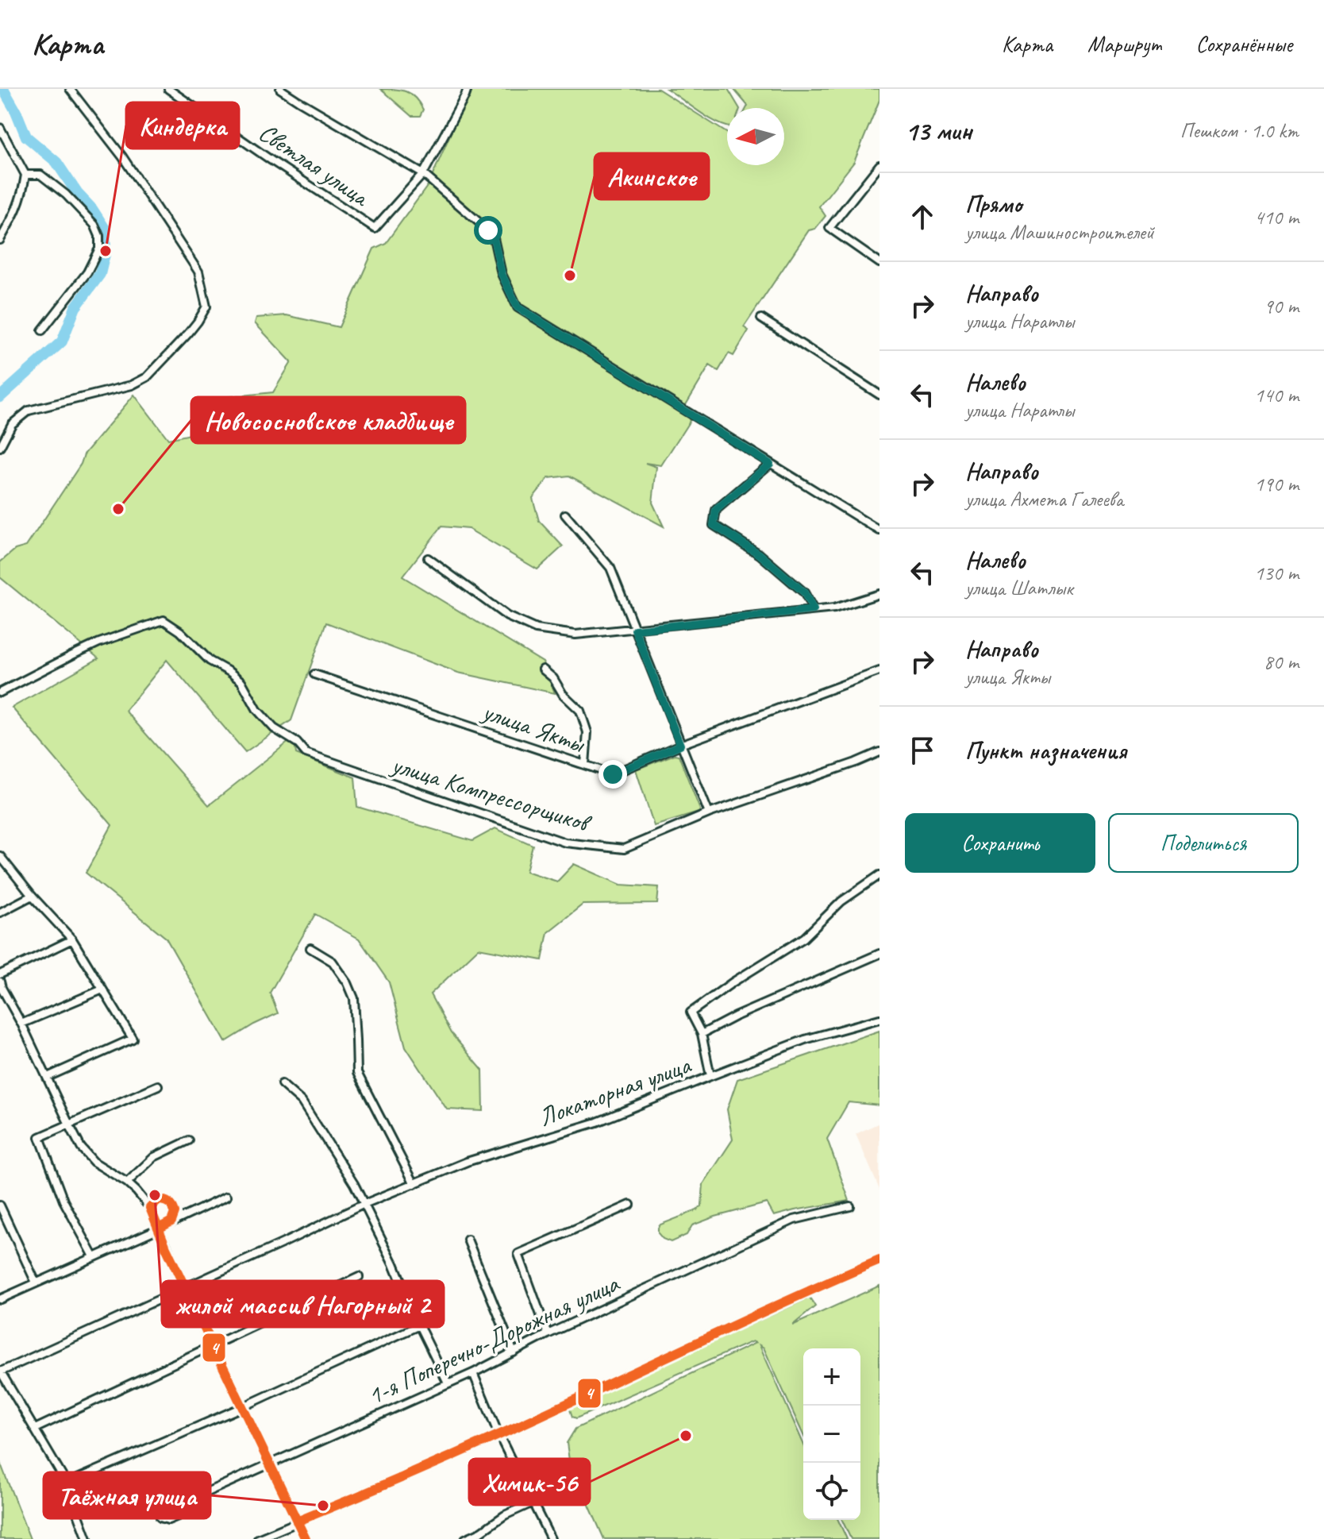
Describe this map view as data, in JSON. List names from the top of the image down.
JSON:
{
  "streets": {
    "street": [
      "Светлая улица",
      "улица Якты",
      "улица Компрессорщиков",
      "Локаторная улица",
      "1-я Поперечно-Дорожная улица"
    ]
  },
  "places": [
    "Киндерка",
    "Акинское",
    "Новососновское кладбище",
    "жилой массив Нагорный 2",
    "Химик-56",
    "Таёжная улица"
  ],
  "lines": ["transit line 4"],
  "north": "left",
  "page": {
    "header": "Карта",
    "nav": ["Карта", "Маршрут", "Сохранённые"],
    "heading": ["13 мин", "Пешком · 1.0 km"],
    "list": [
      ["Прямо", "улица Машиностроителей", "410 m"],
      ["Направо", "улица Наратлы", "90 m"],
      ["Налево", "улица Наратлы", "140 m"],
      ["Направо", "улица Ахмета Галеева", "190 m"],
      ["Налево", "улица Шатлык", "130 m"],
      ["Направо", "улица Якты", "80 m"],
      "Пункт назначения"
    ],
    "buttons": ["Сохранить", "Поделиться"],
    "map_buttons": ["+", "−"]
  }
}
